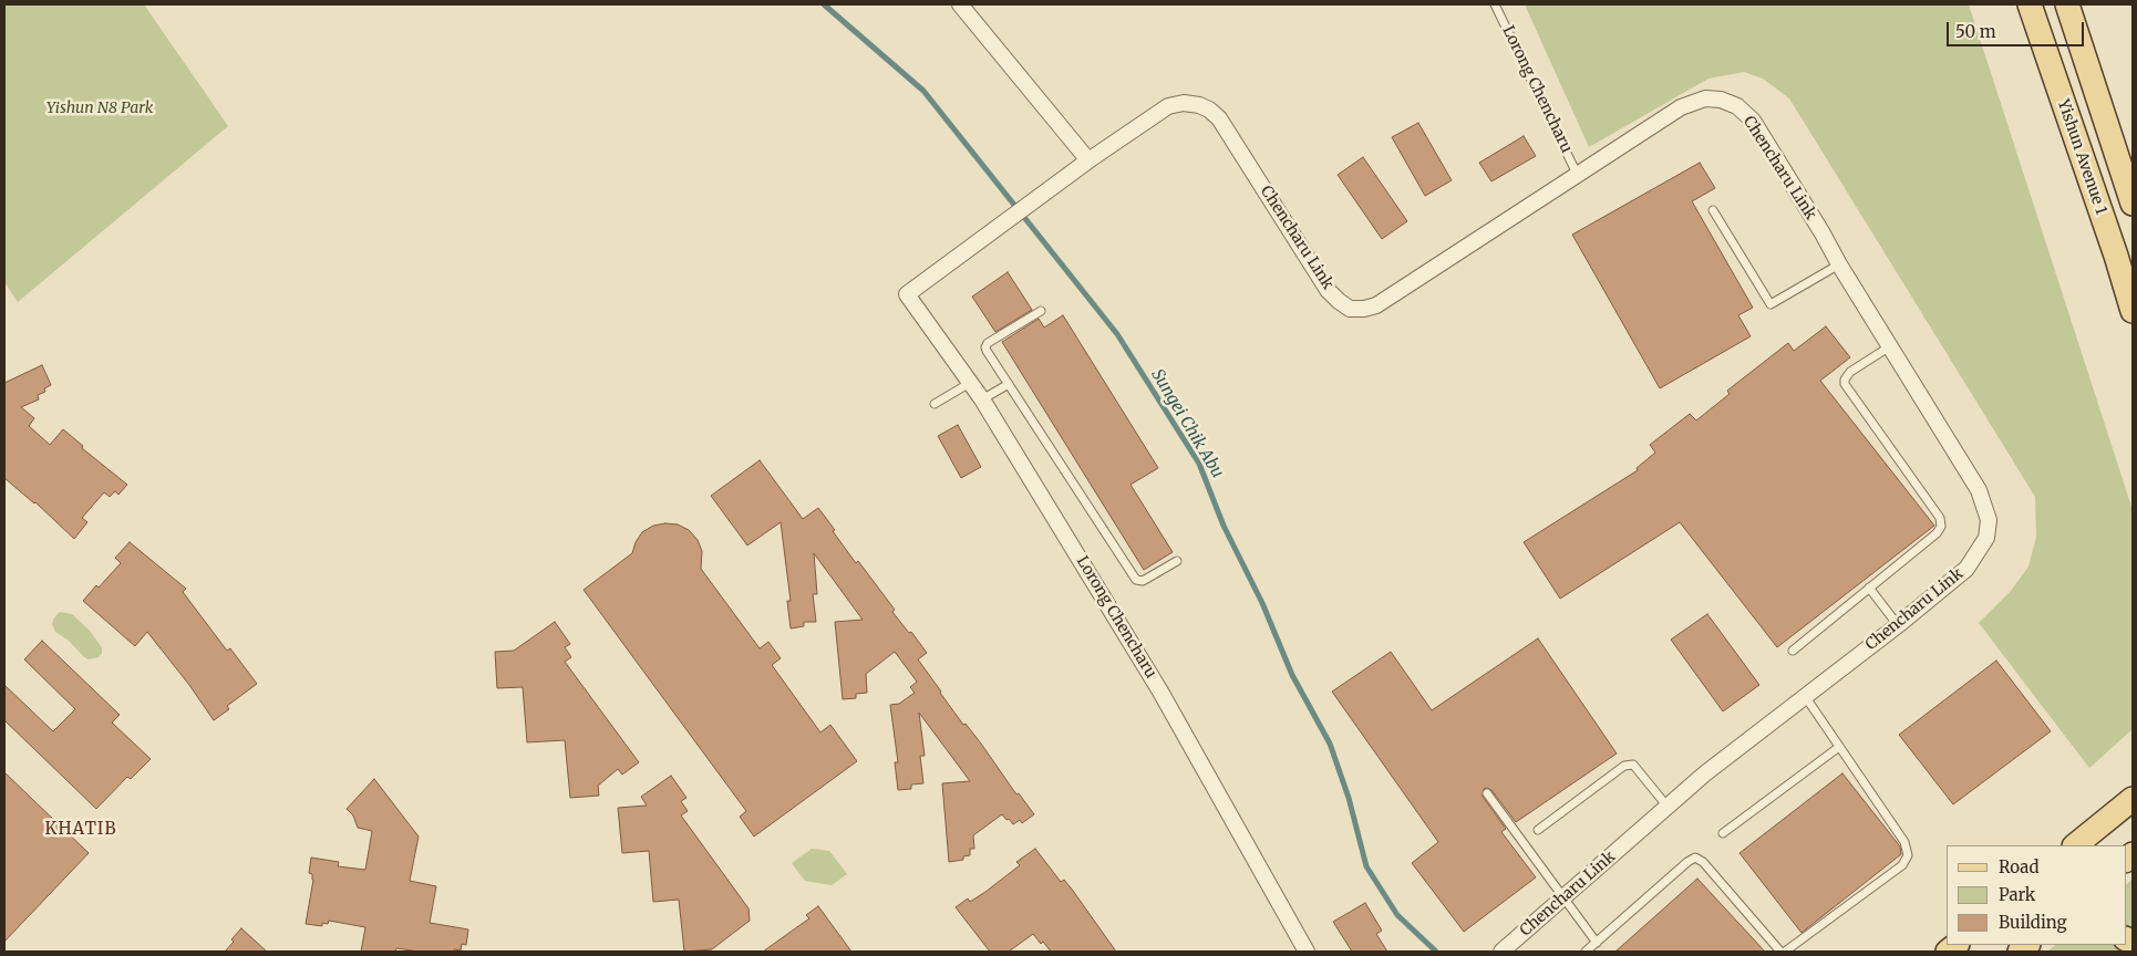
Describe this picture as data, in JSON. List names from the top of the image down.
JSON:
{
  "streets": {
    "main road": ["Yishun Avenue 1"],
    "street": ["Lorong Chencharu", "Chencharu Link"]
  },
  "crossings": [
    ["Lorong Chencharu", "Chencharu Link"]
  ],
  "districts": ["KHATIB"],
  "water": ["Sungei Chik Abu"],
  "parks": ["Yishun N8 Park"],
  "legend": ["Road", "Park", "Building"],
  "scale_bar": "50 m"
}
